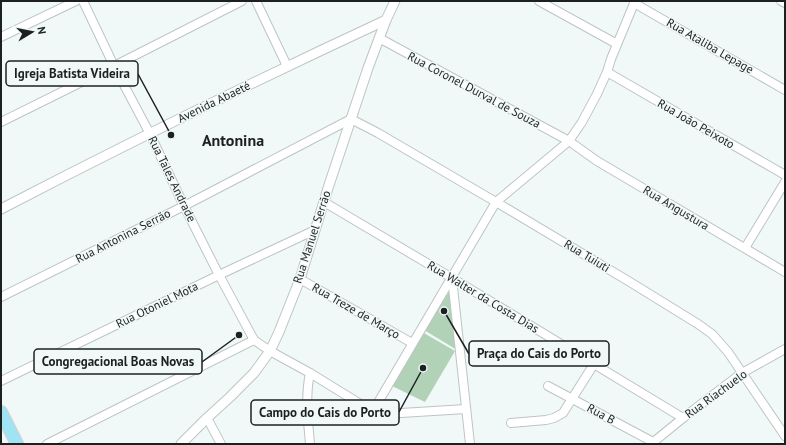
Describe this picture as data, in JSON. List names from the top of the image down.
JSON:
{
  "streets": {
    "street": [
      "Rua Ataliba Lepage",
      "Rua Coronel Durval de Souza",
      "Avenida Abaeté",
      "Rua João Peixoto",
      "Rua Tales Andrade",
      "Rua Angustura",
      "Rua Antonina Serrão",
      "Rua Manuel Serrão",
      "Rua Tuiuti",
      "Rua Walter da Costa Dias",
      "Rua Otoniel Mota",
      "Rua Treze de Março",
      "Rua Riachuelo",
      "Rua B"
    ]
  },
  "crossings": [
    ["Rua Coronel Durval de Souza", "Rua Angustura"],
    ["Rua Coronel Durval de Souza", "Rua Manuel Serrão"],
    ["Avenida Abaeté", "Rua Tales Andrade"],
    ["Avenida Abaeté", "Rua Manuel Serrão"],
    ["Rua Tales Andrade", "Rua Antonina Serrão"],
    ["Rua Tales Andrade", "Rua Manuel Serrão"],
    ["Rua Tales Andrade", "Rua Otoniel Mota"],
    ["Rua Antonina Serrão", "Rua Manuel Serrão"],
    ["Rua Antonina Serrão", "Rua Tuiuti"],
    ["Rua Manuel Serrão", "Rua Tuiuti"],
    ["Rua Manuel Serrão", "Rua Walter da Costa Dias"],
    ["Rua Manuel Serrão", "Rua Otoniel Mota"],
    ["Rua Manuel Serrão", "Rua Treze de Março"],
    ["Rua Tuiuti", "Rua Riachuelo"],
    ["Rua Walter da Costa Dias", "Rua Riachuelo"],
    ["Rua Riachuelo", "Rua B"]
  ],
  "districts": ["Antonina"],
  "places": [
    "Igreja Batista Videira",
    "Praça do Cais do Porto",
    "Congregacional Boas Novas",
    "Campo do Cais do Porto"
  ],
  "north": "right"
}
